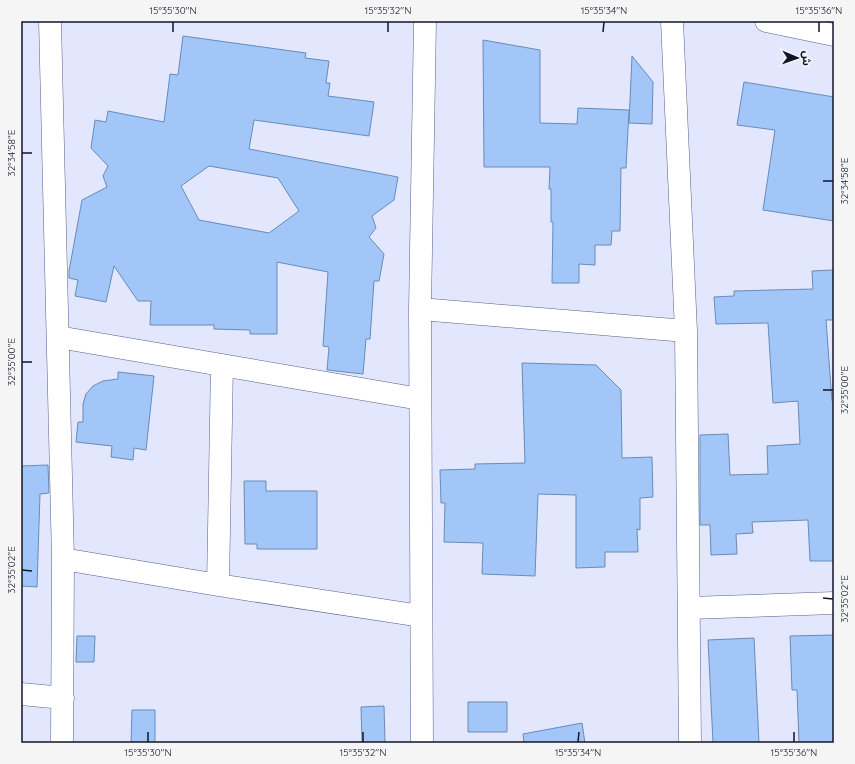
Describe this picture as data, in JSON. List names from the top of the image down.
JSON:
{
  "north": "right",
  "coordinates": [
    "15°35'30\"N",
    "15°35'32\"N",
    "15°35'34\"N",
    "15°35'36\"N",
    "32°34'58\"E",
    "32°35'00\"E",
    "32°35'02\"E"
  ]
}
